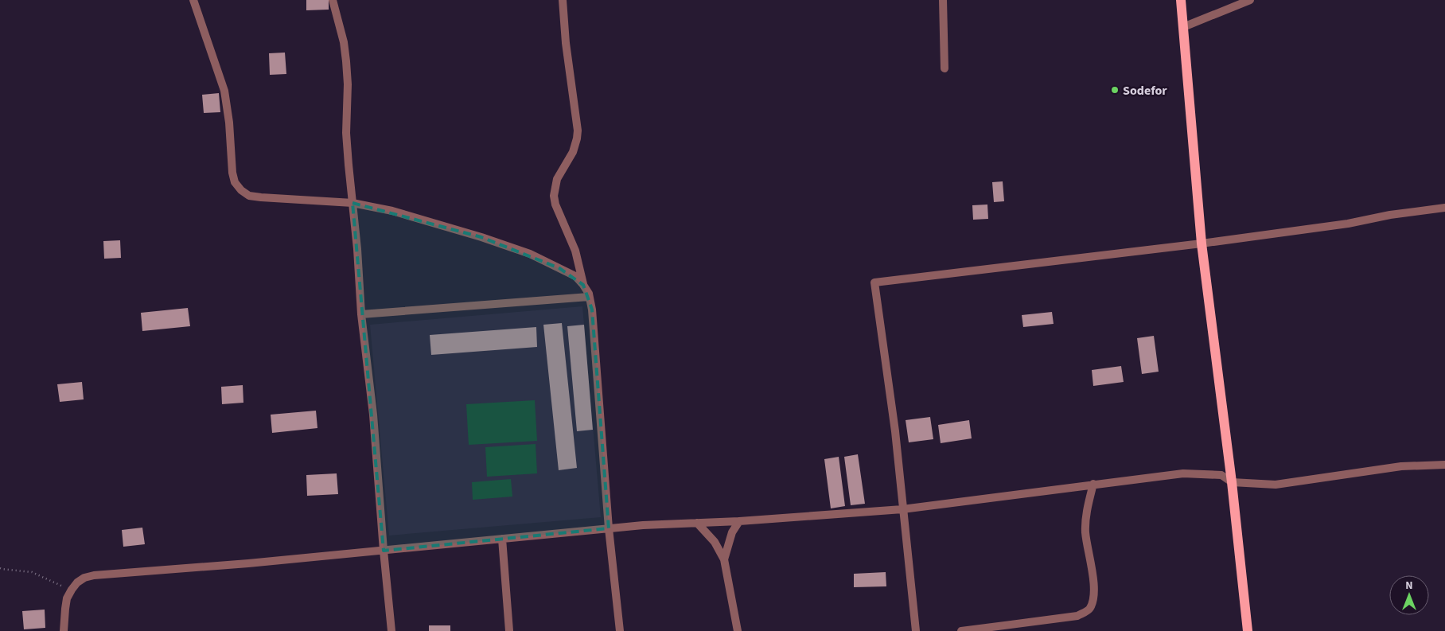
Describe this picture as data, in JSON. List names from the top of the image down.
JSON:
{
  "places": ["Sodefor"],
  "north": "top"
}
